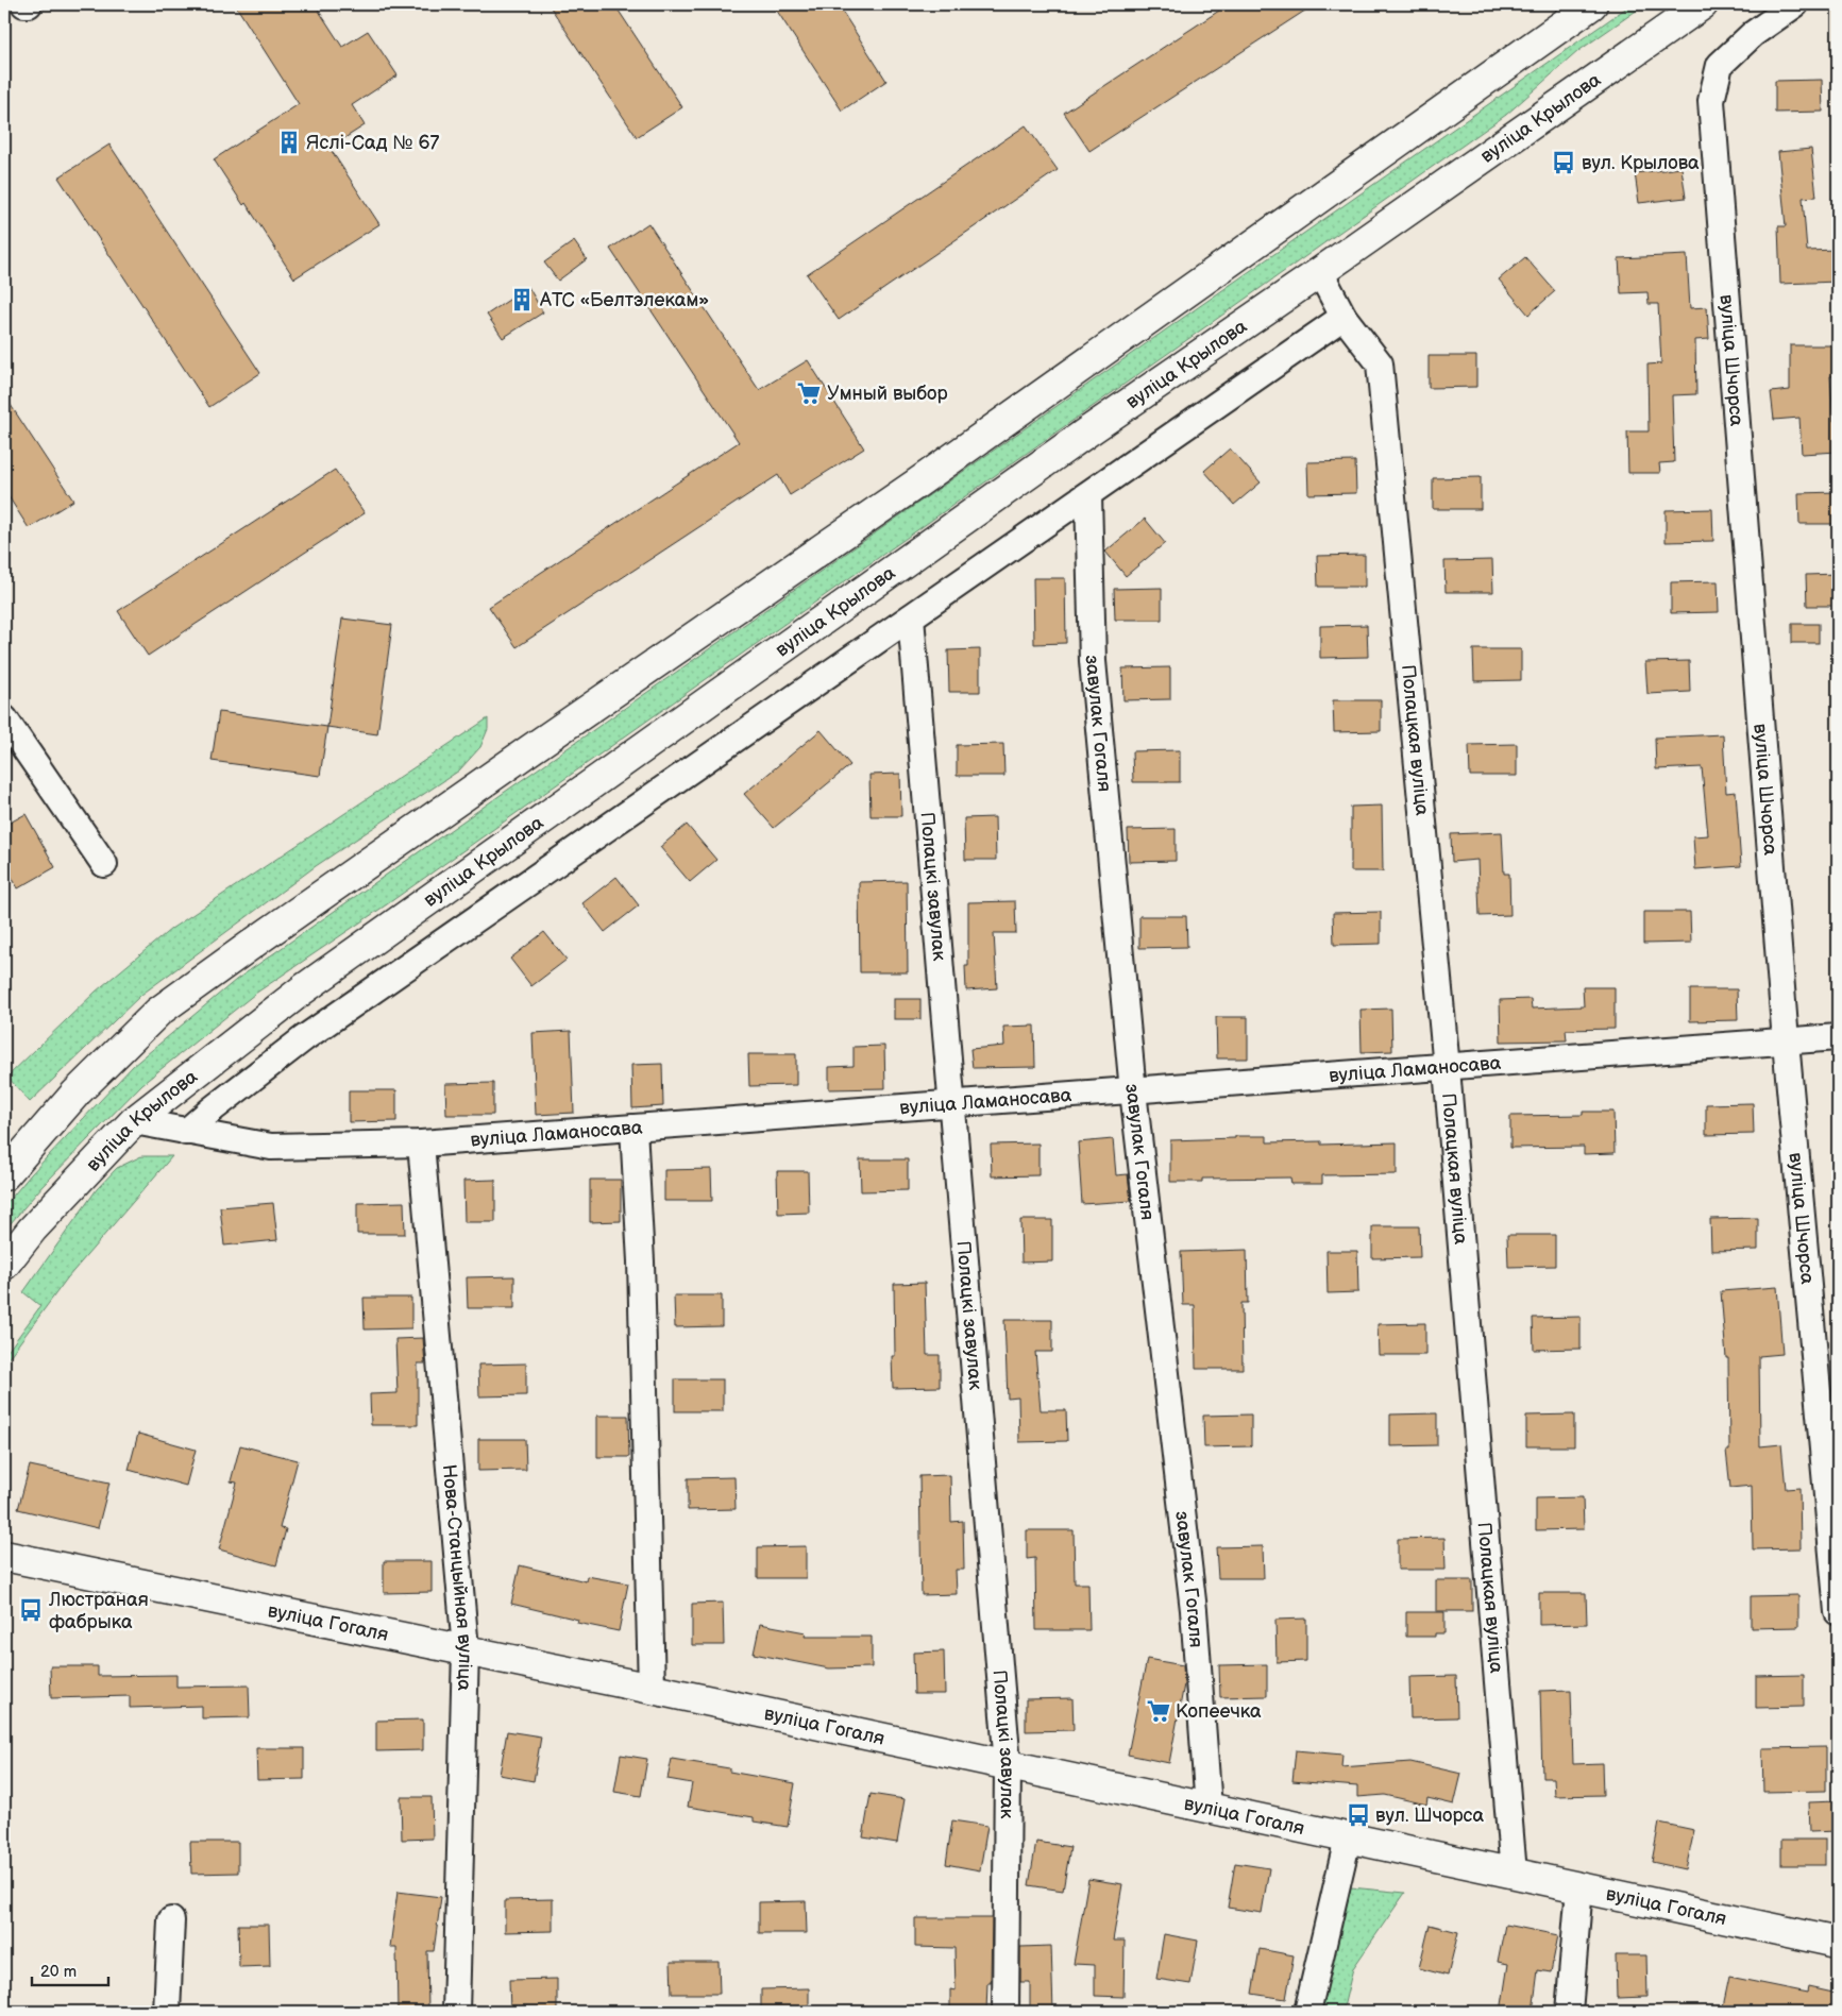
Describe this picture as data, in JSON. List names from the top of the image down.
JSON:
{
  "streets": {
    "main road": ["вуліца Крылова", "вуліца Гогаля"],
    "street": [
      "вуліца Шчорса",
      "завулак Гогаля",
      "Полацкая вуліца",
      "Полацкі завулак",
      "вуліца Ламаносава",
      "Нова-Станцыйная вуліца"
    ]
  },
  "crossings": [
    ["вуліца Крылова", "Полацкая вуліца"],
    ["вуліца Крылова", "вуліца Ламаносава"],
    ["вуліца Шчорса", "вуліца Ламаносава"],
    ["завулак Гогаля", "вуліца Ламаносава"],
    ["завулак Гогаля", "вуліца Гогаля"],
    ["Полацкая вуліца", "вуліца Ламаносава"],
    ["Полацкая вуліца", "вуліца Гогаля"],
    ["Полацкі завулак", "вуліца Ламаносава"],
    ["Полацкі завулак", "вуліца Гогаля"],
    ["вуліца Ламаносава", "Нова-Станцыйная вуліца"],
    ["Нова-Станцыйная вуліца", "вуліца Гогаля"]
  ],
  "places": {
    "building": ["Яслі-Сад № 67", "АТС «Белтэлекам»"],
    "bus stop": ["вул. Крылова", "Люстраная фабрыка", "вул. Шчорса"],
    "supermarket": ["Умный выбор", "Копеечка"]
  },
  "scale_bar": "20 m"
}
